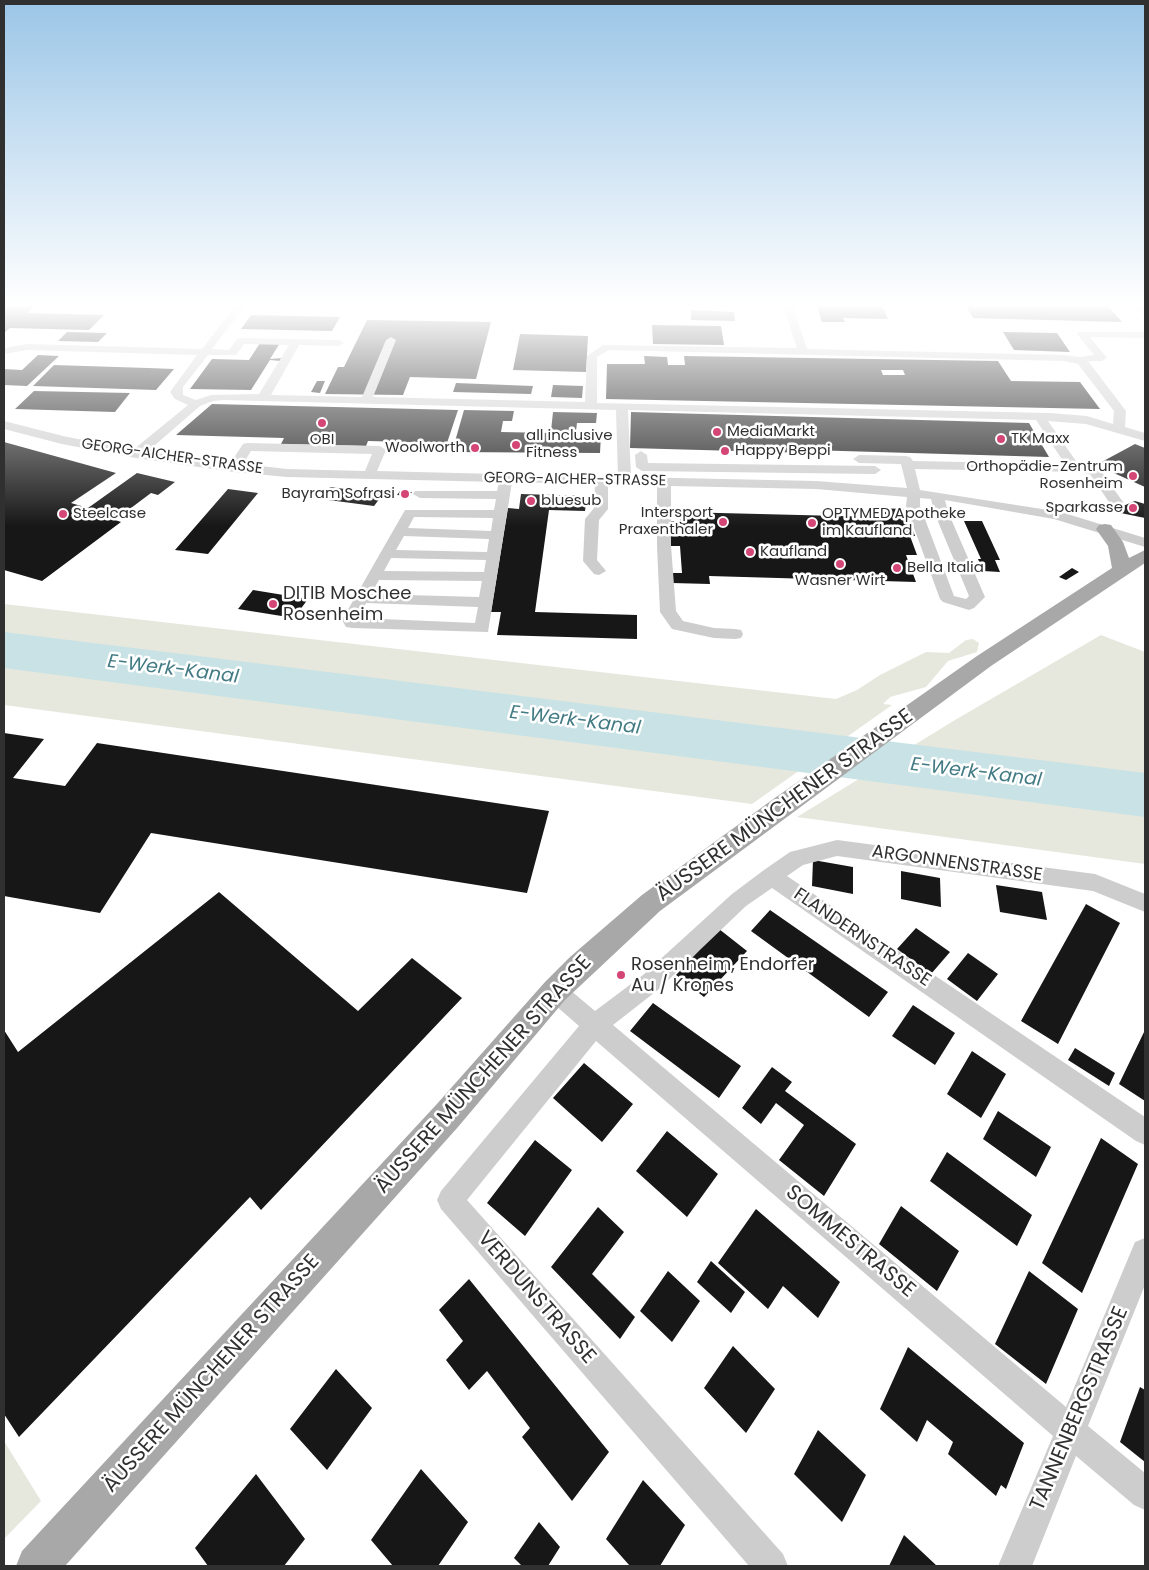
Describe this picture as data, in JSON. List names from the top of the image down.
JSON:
{
  "streets": {
    "main road": ["ÄUSSERE MÜNCHENER STRASSE"],
    "street": [
      "GEORG-AICHER-STRASSE",
      "ARGONNENSTRASSE",
      "FLANDERNSTRASSE",
      "SOMMESTRASSE",
      "VERDUNSTRASSE",
      "TANNENBERGSTRASSE"
    ]
  },
  "crossings": [
    ["ÄUSSERE MÜNCHENER STRASSE", "SOMMESTRASSE"],
    ["ARGONNENSTRASSE", "FLANDERNSTRASSE"],
    ["SOMMESTRASSE", "VERDUNSTRASSE"],
    ["SOMMESTRASSE", "TANNENBERGSTRASSE"]
  ],
  "water": ["E-Werk-Kanal"],
  "places": [
    "OBI",
    "MediaMarkt",
    "TK Maxx",
    "all inclusive Fitness",
    "Woolworth",
    "Happy Beppi",
    "Orthopädie-Zentrum Rosenheim",
    "Bayram Sofrasi",
    "bluesub",
    "Sparkasse",
    "Steelcase",
    "Intersport Praxenthaler",
    "OPTYMED Apotheke im Kaufland",
    "Kaufland",
    "Wasner Wirt",
    "Bella Italia",
    "DITIB Moschee Rosenheim",
    "Rosenheim, Endorfer Au / Krones"
  ]
}
